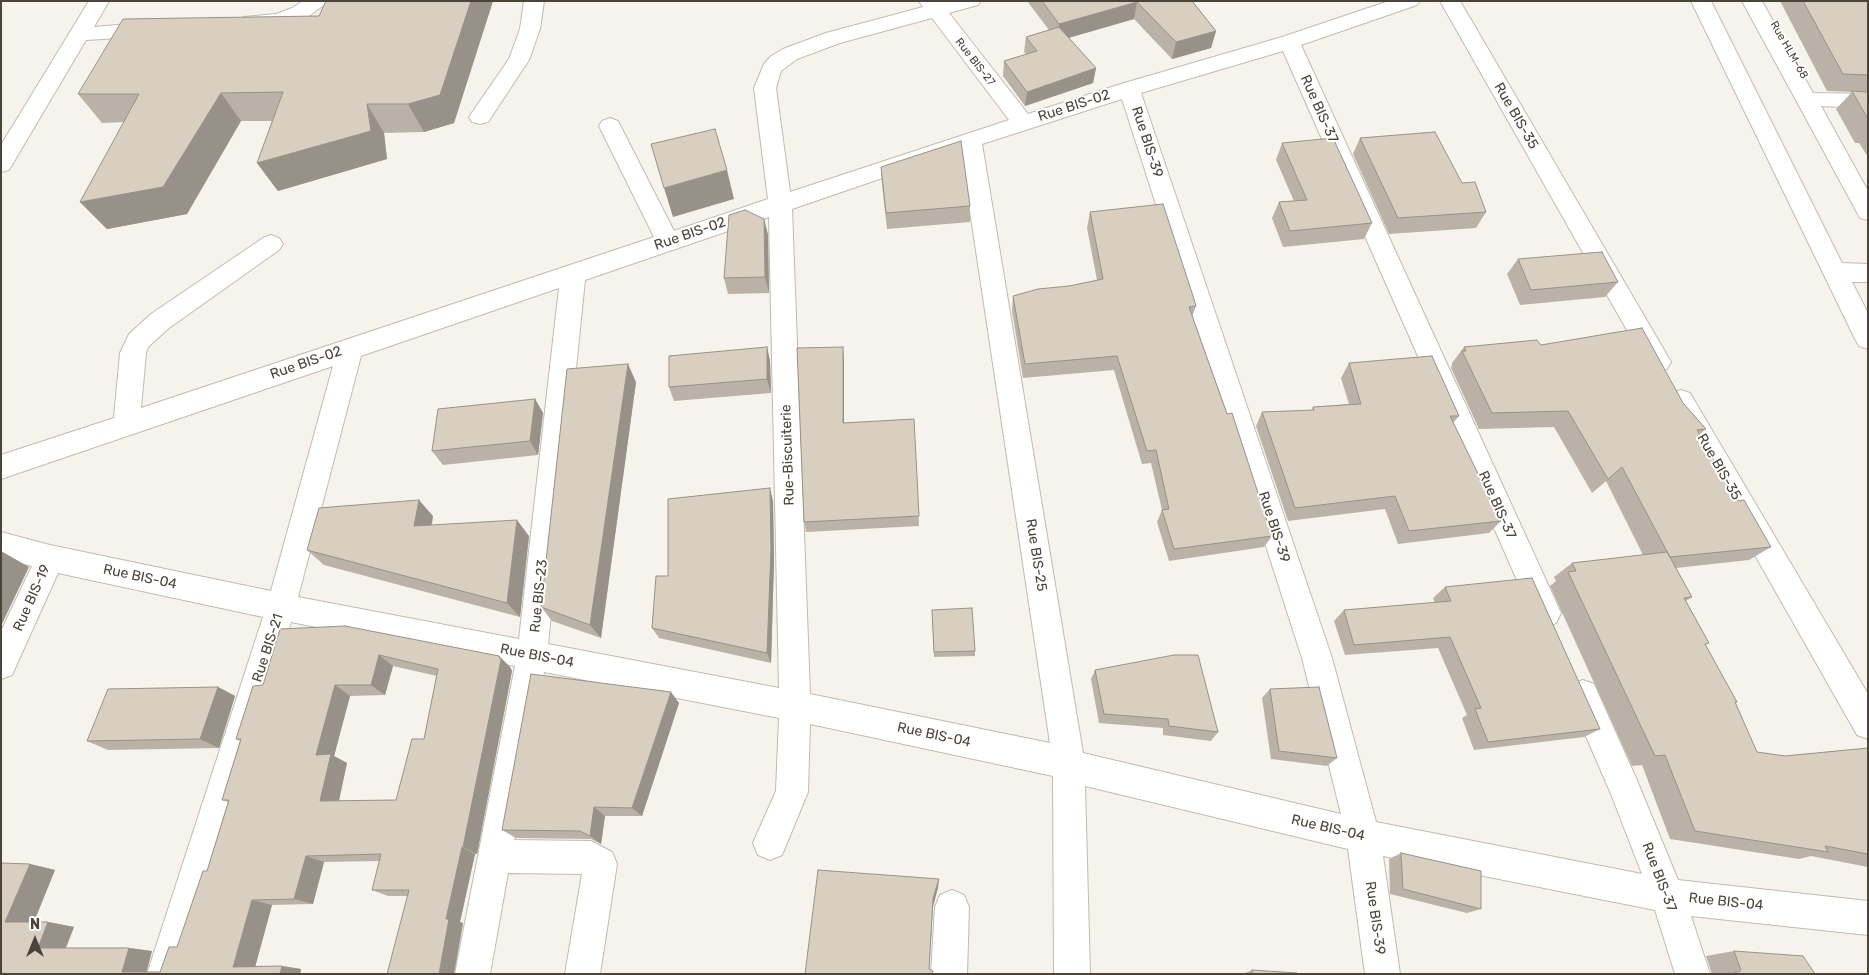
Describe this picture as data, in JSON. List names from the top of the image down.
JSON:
{
  "streets": {
    "street": [
      "Rue HLM-68",
      "Rue BIS-27",
      "Rue BIS-02",
      "Rue BIS-37",
      "Rue BIS-35",
      "Rue BIS-39",
      "Rue-Biscuiterie",
      "Rue BIS-25",
      "Rue BIS-04",
      "Rue BIS-23",
      "Rue BIS-19",
      "Rue BIS-21"
    ]
  },
  "crossings": [
    ["Rue BIS-27", "Rue BIS-02"],
    ["Rue BIS-27", "Rue-Biscuiterie"],
    ["Rue BIS-02", "Rue BIS-37"],
    ["Rue BIS-02", "Rue BIS-39"],
    ["Rue BIS-02", "Rue-Biscuiterie"],
    ["Rue BIS-02", "Rue BIS-25"],
    ["Rue BIS-02", "Rue BIS-23"],
    ["Rue BIS-02", "Rue BIS-21"],
    ["Rue BIS-37", "Rue BIS-04"],
    ["Rue BIS-39", "Rue BIS-04"],
    ["Rue-Biscuiterie", "Rue BIS-04"],
    ["Rue BIS-25", "Rue BIS-04"],
    ["Rue BIS-04", "Rue BIS-23"],
    ["Rue BIS-04", "Rue BIS-19"],
    ["Rue BIS-04", "Rue BIS-21"]
  ],
  "north": "top"
}
